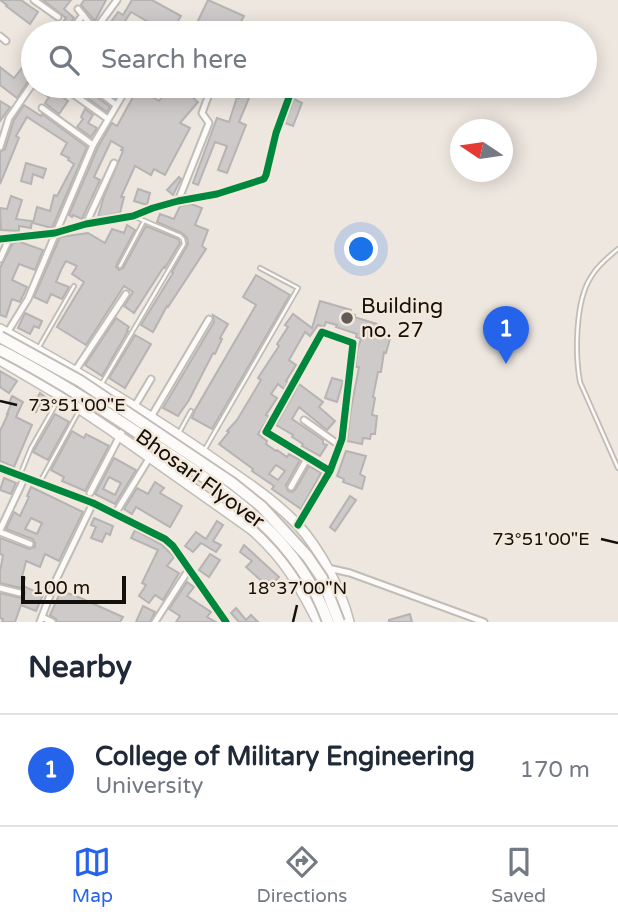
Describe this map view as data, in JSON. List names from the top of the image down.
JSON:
{
  "streets": {
    "highway": ["Bhosari Flyover"]
  },
  "places": ["Building no. 27"],
  "scale_bar": "100 m",
  "north": "left",
  "page": {
    "search": "Search here",
    "pins": "1",
    "scale": "100 m",
    "heading": "Nearby",
    "list": [
      {
        "mark": "1",
        "name": "College of Military Engineering",
        "note": "University",
        "value": "170 m"
      }
    ],
    "nav": ["Map", "Directions", "Saved"]
  },
  "coordinates": ["73°51'00\"E", "18°37'00\"N"]
}
